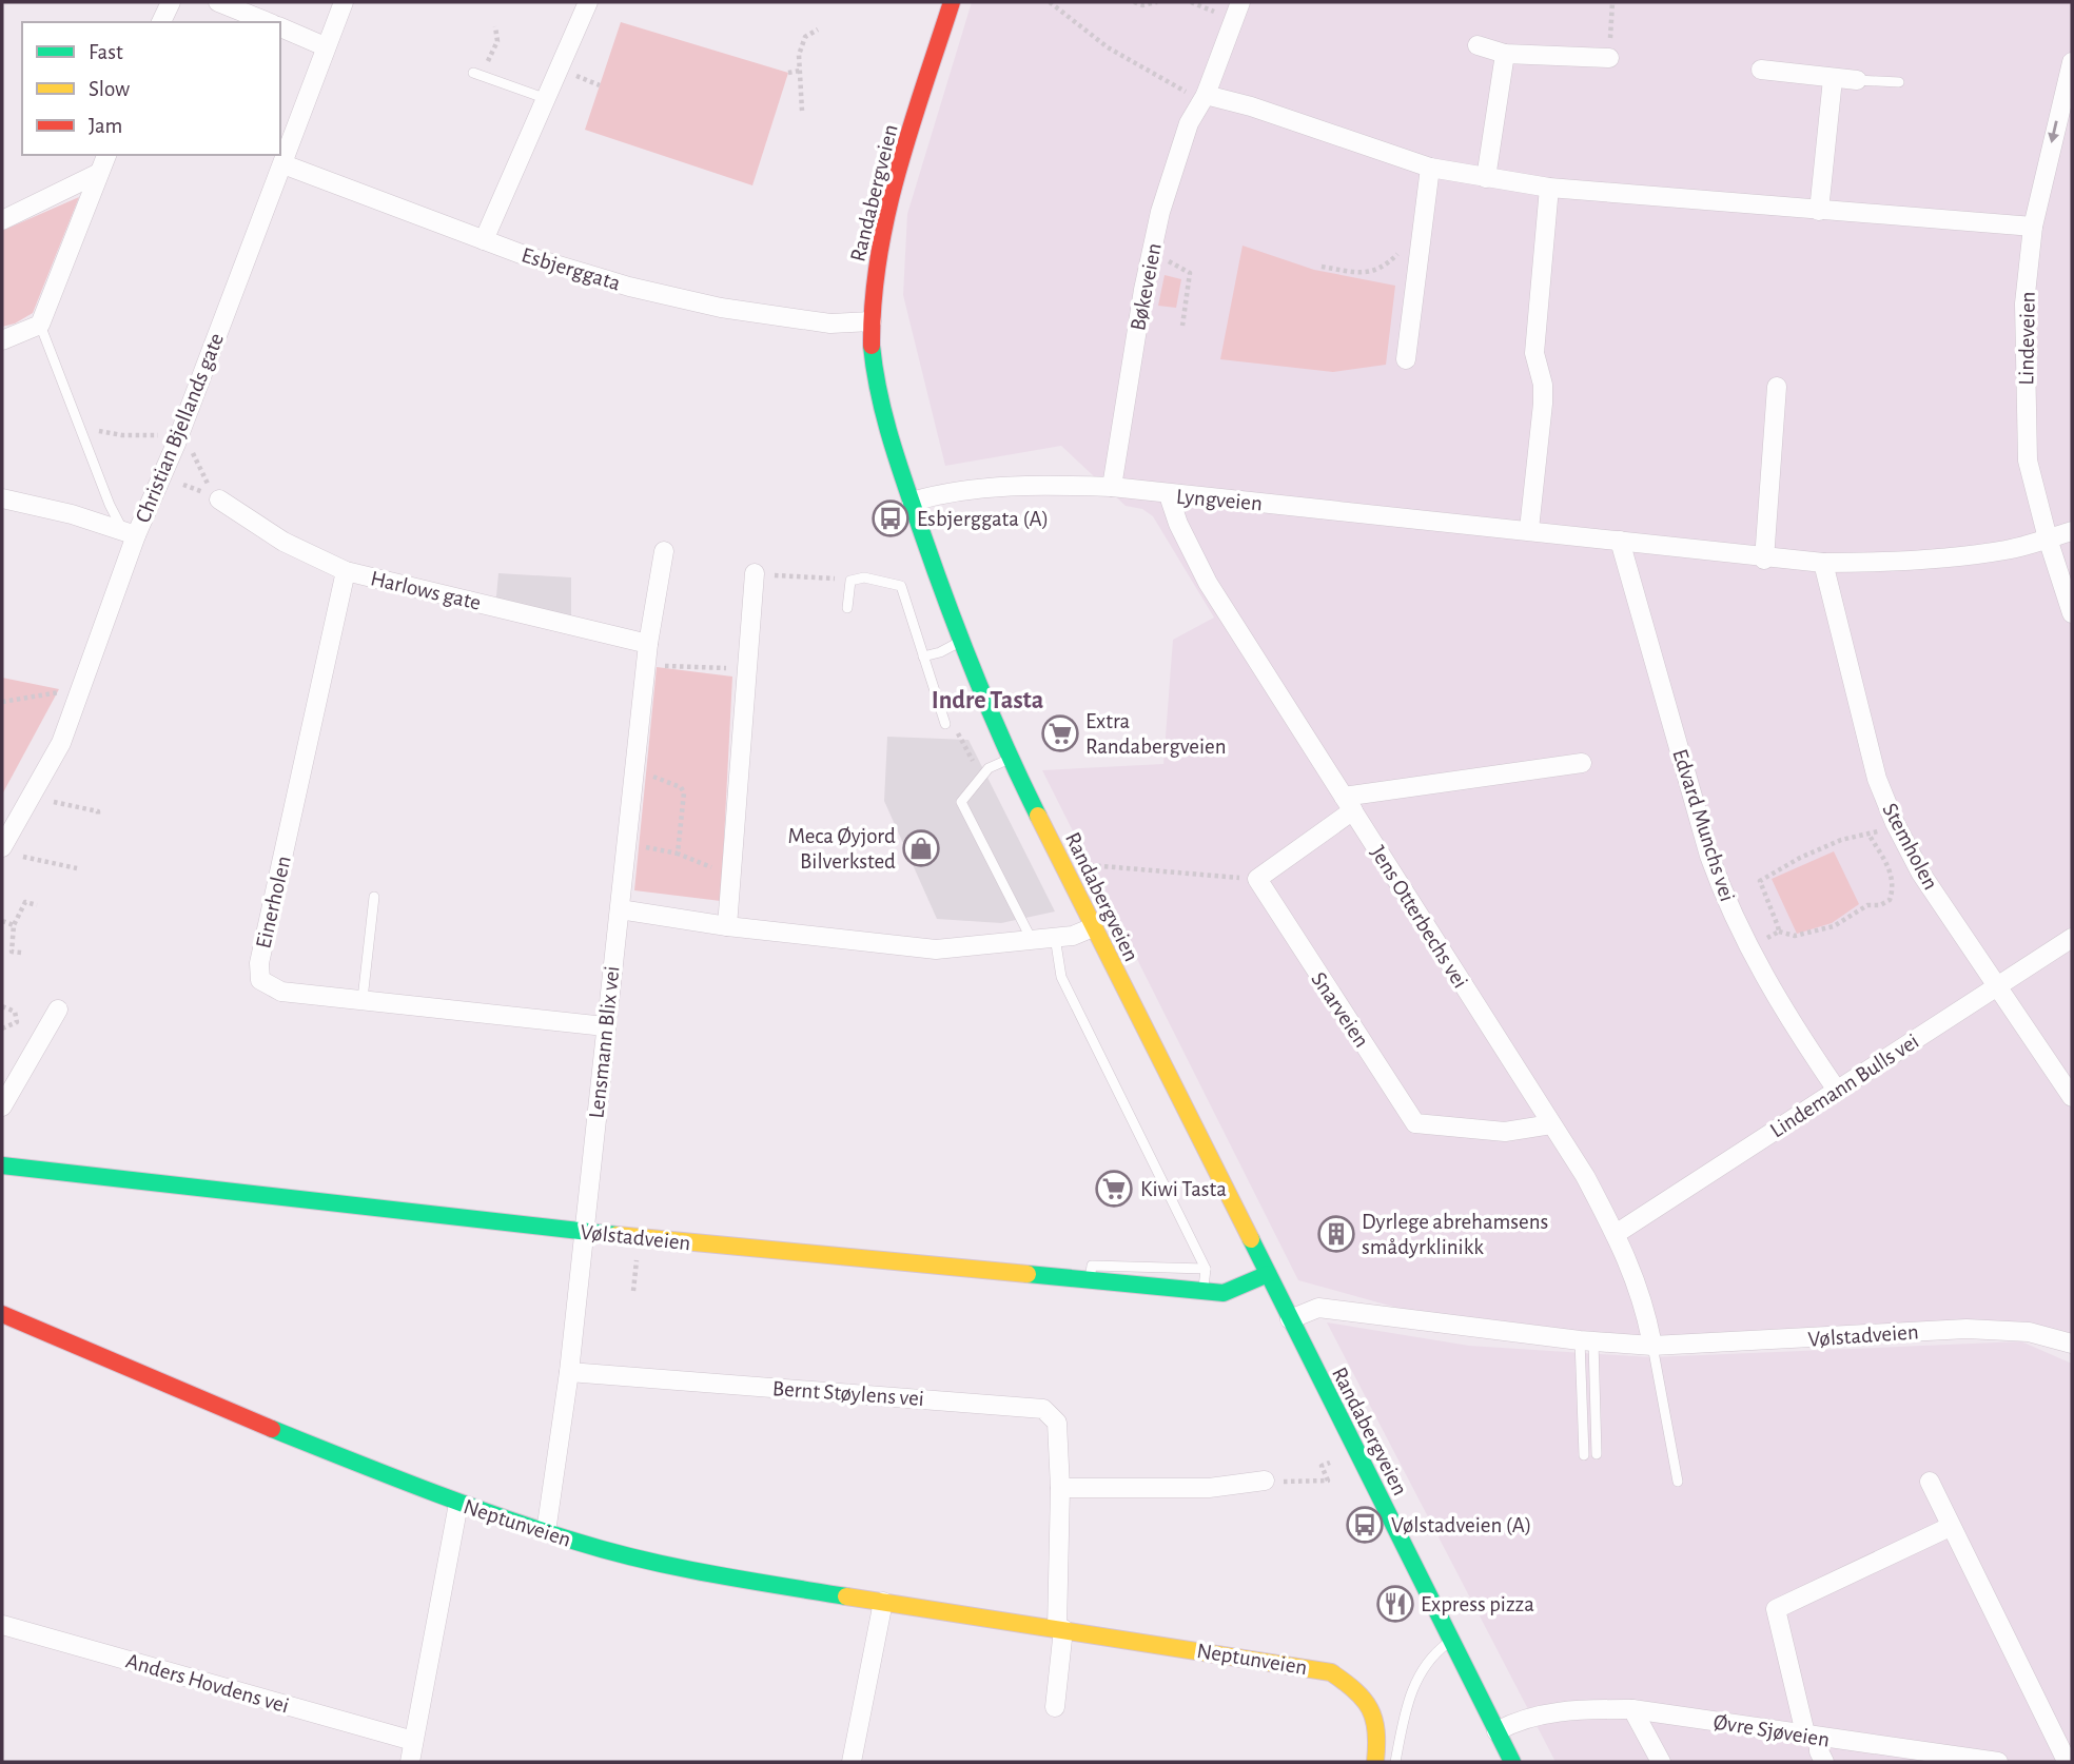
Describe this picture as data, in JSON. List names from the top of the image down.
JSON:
{
  "streets": {
    "street": [
      "Randabergveien",
      "Esbjerggata",
      "Bøkeveien",
      "Lindeveien",
      "Christian Bjellands gate",
      "Lyngveien",
      "Harlows gate",
      "Edvard Munchs vei",
      "Stemholen",
      "Einerholen",
      "Jens Otterbechs vei",
      "Snarveien",
      "Lensmann Blix vei",
      "Lindemann Bulls vei",
      "Vølstadveien",
      "Bernt Støylens vei",
      "Neptunveien",
      "Anders Hovdens vei",
      "Øvre Sjøveien"
    ]
  },
  "crossings": [
    ["Randabergveien", "Esbjerggata"],
    ["Randabergveien", "Lyngveien"],
    ["Randabergveien", "Vølstadveien"],
    ["Randabergveien", "Øvre Sjøveien"],
    ["Esbjerggata", "Christian Bjellands gate"],
    ["Bøkeveien", "Lyngveien"],
    ["Lindeveien", "Lyngveien"],
    ["Lyngveien", "Edvard Munchs vei"],
    ["Lyngveien", "Stemholen"],
    ["Lyngveien", "Jens Otterbechs vei"],
    ["Harlows gate", "Einerholen"],
    ["Harlows gate", "Lensmann Blix vei"],
    ["Edvard Munchs vei", "Lindemann Bulls vei"],
    ["Stemholen", "Lindemann Bulls vei"],
    ["Einerholen", "Lensmann Blix vei"],
    ["Jens Otterbechs vei", "Snarveien"],
    ["Jens Otterbechs vei", "Lindemann Bulls vei"],
    ["Jens Otterbechs vei", "Vølstadveien"],
    ["Lensmann Blix vei", "Vølstadveien"],
    ["Lensmann Blix vei", "Bernt Støylens vei"],
    ["Lensmann Blix vei", "Neptunveien"],
    ["Bernt Støylens vei", "Neptunveien"]
  ],
  "districts": ["Indre Tasta"],
  "places": {
    "bus stop": ["Esbjerggata (A)", "Vølstadveien (A)"],
    "supermarket": ["Extra Randabergveien", "Kiwi Tasta"],
    "shop": ["Meca Øyjord Bilverksted"],
    "building": ["Dyrlege abrehamsens smådyrklinikk"],
    "restaurant": ["Express pizza"]
  },
  "legend": ["Fast", "Slow", "Jam"]
}
